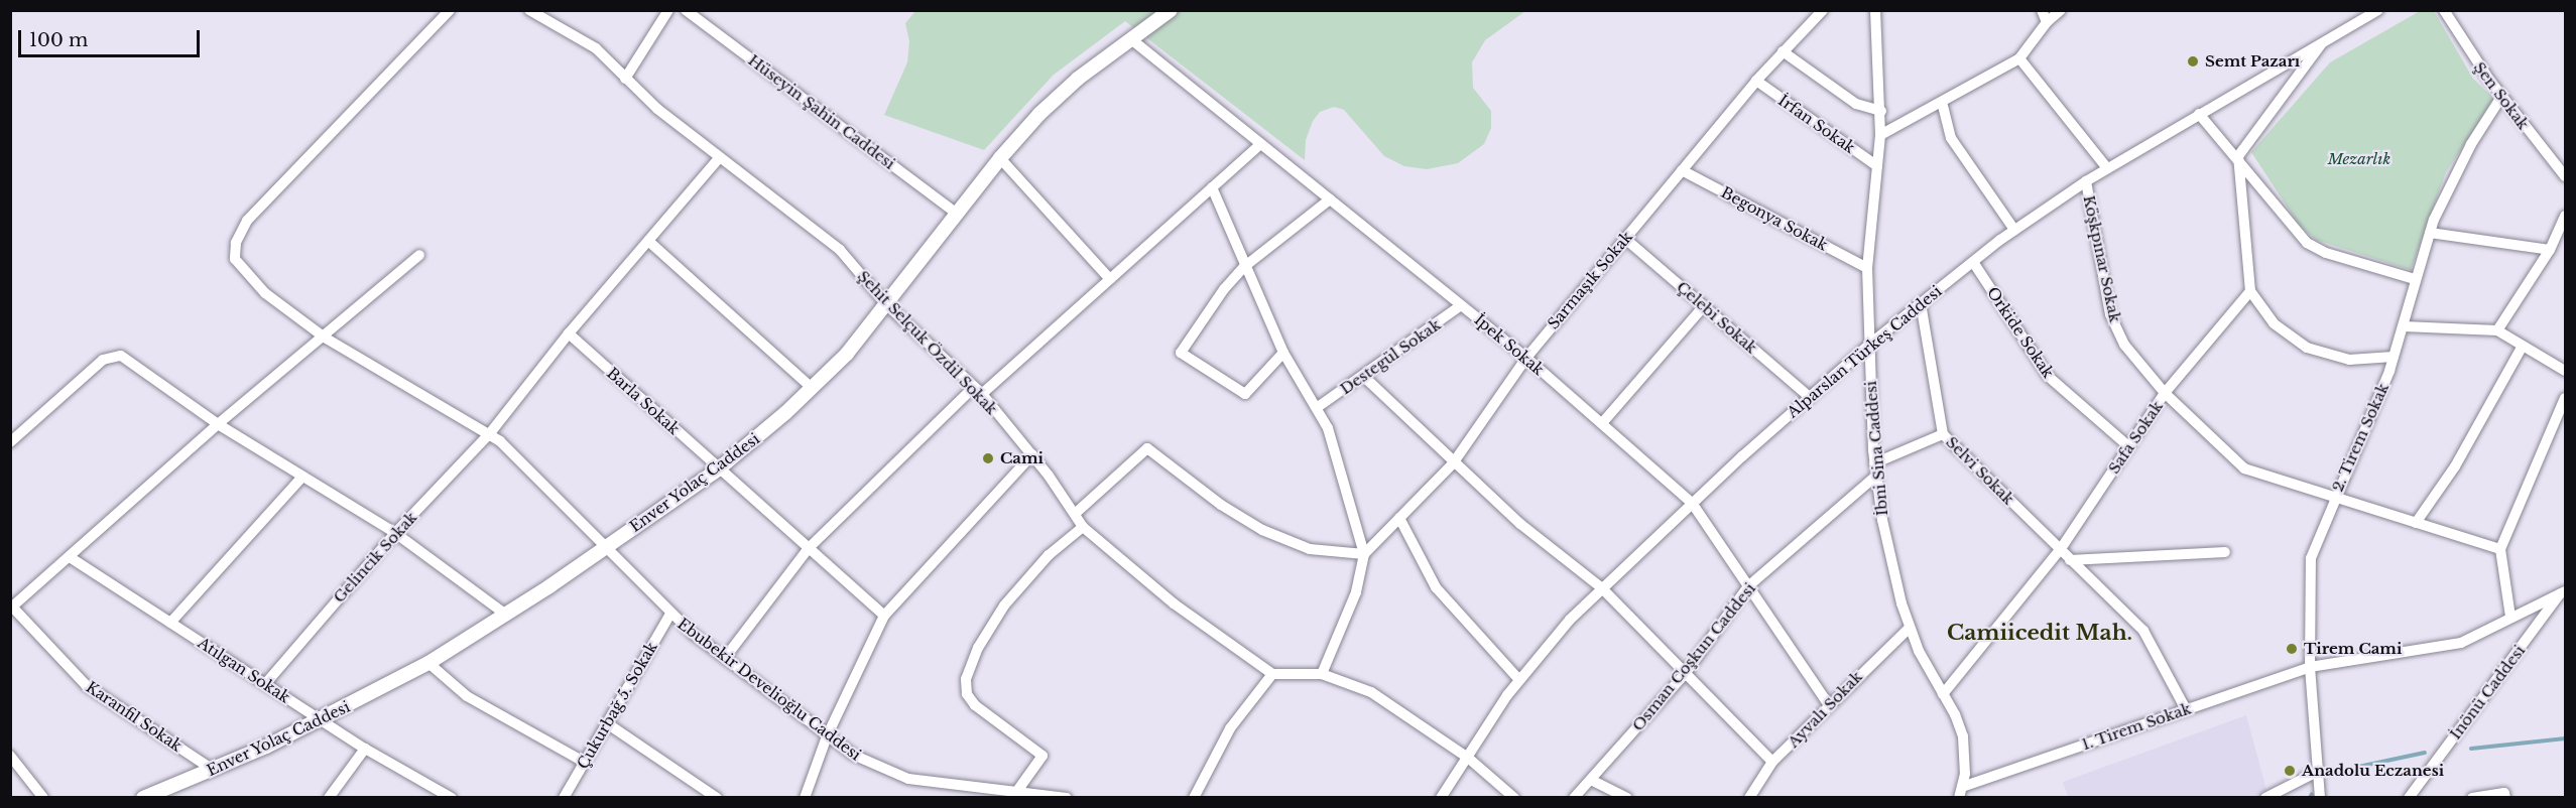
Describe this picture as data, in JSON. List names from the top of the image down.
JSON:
{
  "streets": {
    "street": [
      "Şen Sokak",
      "Hüseyin Şahin Caddesi",
      "İrfan Sokak",
      "Begonya Sokak",
      "Köşkpınar Sokak",
      "Sarmaşık Sokak",
      "Çelebi Sokak",
      "Orkide Sokak",
      "Şehit Selçuk Özdil Sokak",
      "İpek Sokak",
      "Alparslan Türkeş Caddesi",
      "Destegül Sokak",
      "Barla Sokak",
      "Safa Sokak",
      "2. Tirem Sokak",
      "İbni Sina Caddesi",
      "Selvi Sokak",
      "Enver Yolaç Caddesi",
      "Gelincik Sokak",
      "Osman Coşkun Caddesi",
      "Atılgan Sokak",
      "Ebubekir Develioğlu Caddesi",
      "İnönü Caddesi",
      "Çukurbağ 5. Sokak",
      "Ayvalı Sokak",
      "Karanfil Sokak",
      "1. Tirem Sokak"
    ]
  },
  "crossings": [
    ["Şen Sokak", "2. Tirem Sokak"],
    ["Hüseyin Şahin Caddesi", "Enver Yolaç Caddesi"],
    ["İrfan Sokak", "Sarmaşık Sokak"],
    ["İrfan Sokak", "İbni Sina Caddesi"],
    ["Begonya Sokak", "Sarmaşık Sokak"],
    ["Begonya Sokak", "İbni Sina Caddesi"],
    ["Köşkpınar Sokak", "Alparslan Türkeş Caddesi"],
    ["Köşkpınar Sokak", "Safa Sokak"],
    ["Köşkpınar Sokak", "2. Tirem Sokak"],
    ["Sarmaşık Sokak", "Çelebi Sokak"],
    ["Sarmaşık Sokak", "İpek Sokak"],
    ["Çelebi Sokak", "Alparslan Türkeş Caddesi"],
    ["Orkide Sokak", "Alparslan Türkeş Caddesi"],
    ["Orkide Sokak", "Safa Sokak"],
    ["Şehit Selçuk Özdil Sokak", "Enver Yolaç Caddesi"],
    ["Şehit Selçuk Özdil Sokak", "Gelincik Sokak"],
    ["İpek Sokak", "Alparslan Türkeş Caddesi"],
    ["İpek Sokak", "Destegül Sokak"],
    ["İpek Sokak", "Enver Yolaç Caddesi"],
    ["İpek Sokak", "Osman Coşkun Caddesi"],
    ["İpek Sokak", "Ayvalı Sokak"],
    ["Alparslan Türkeş Caddesi", "İbni Sina Caddesi"],
    ["Alparslan Türkeş Caddesi", "Selvi Sokak"],
    ["Barla Sokak", "Enver Yolaç Caddesi"],
    ["Barla Sokak", "Gelincik Sokak"],
    ["Safa Sokak", "İbni Sina Caddesi"],
    ["Safa Sokak", "Selvi Sokak"],
    ["2. Tirem Sokak", "1. Tirem Sokak"],
    ["İbni Sina Caddesi", "Osman Coşkun Caddesi"],
    ["İbni Sina Caddesi", "Ayvalı Sokak"],
    ["İbni Sina Caddesi", "1. Tirem Sokak"],
    ["Selvi Sokak", "Osman Coşkun Caddesi"],
    ["Selvi Sokak", "1. Tirem Sokak"],
    ["Enver Yolaç Caddesi", "Atılgan Sokak"],
    ["Enver Yolaç Caddesi", "Ebubekir Develioğlu Caddesi"],
    ["Enver Yolaç Caddesi", "Karanfil Sokak"],
    ["Gelincik Sokak", "Atılgan Sokak"],
    ["Gelincik Sokak", "Ebubekir Develioğlu Caddesi"],
    ["Ebubekir Develioğlu Caddesi", "Çukurbağ 5. Sokak"],
    ["İnönü Caddesi", "1. Tirem Sokak"]
  ],
  "districts": ["Camiicedit Mah."],
  "parks": ["Mezarlık"],
  "places": [
    "Semt Pazarı",
    "Cami",
    "Tirem Cami",
    "Anadolu Eczanesi"
  ],
  "scale_bar": "100 m"
}
